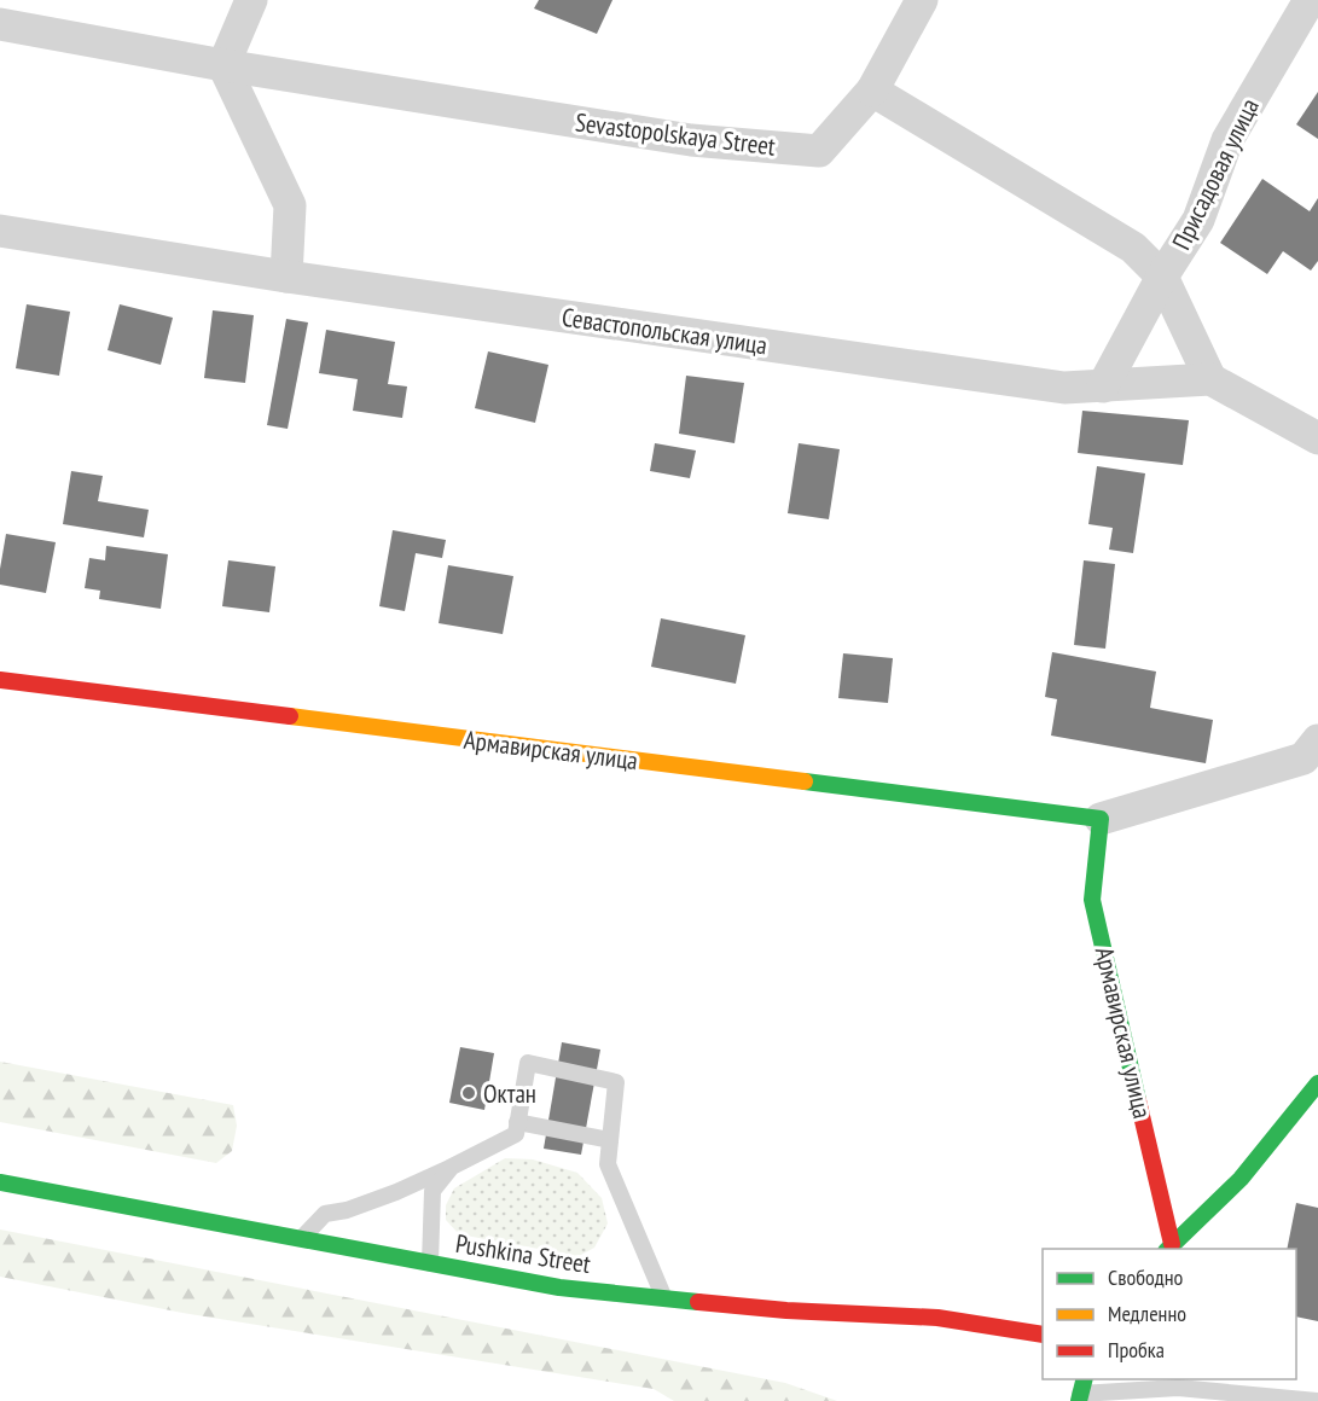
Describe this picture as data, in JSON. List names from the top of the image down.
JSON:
{
  "streets": {
    "street": [
      "Sevastopolskaya Street",
      "Присадовая улица",
      "Севастопольская улица",
      "Армавирская улица",
      "Pushkina Street"
    ]
  },
  "crossings": [
    ["Присадовая улица", "Севастопольская улица"]
  ],
  "places": ["Октан"],
  "legend": ["Свободно", "Медленно", "Пробка"]
}
